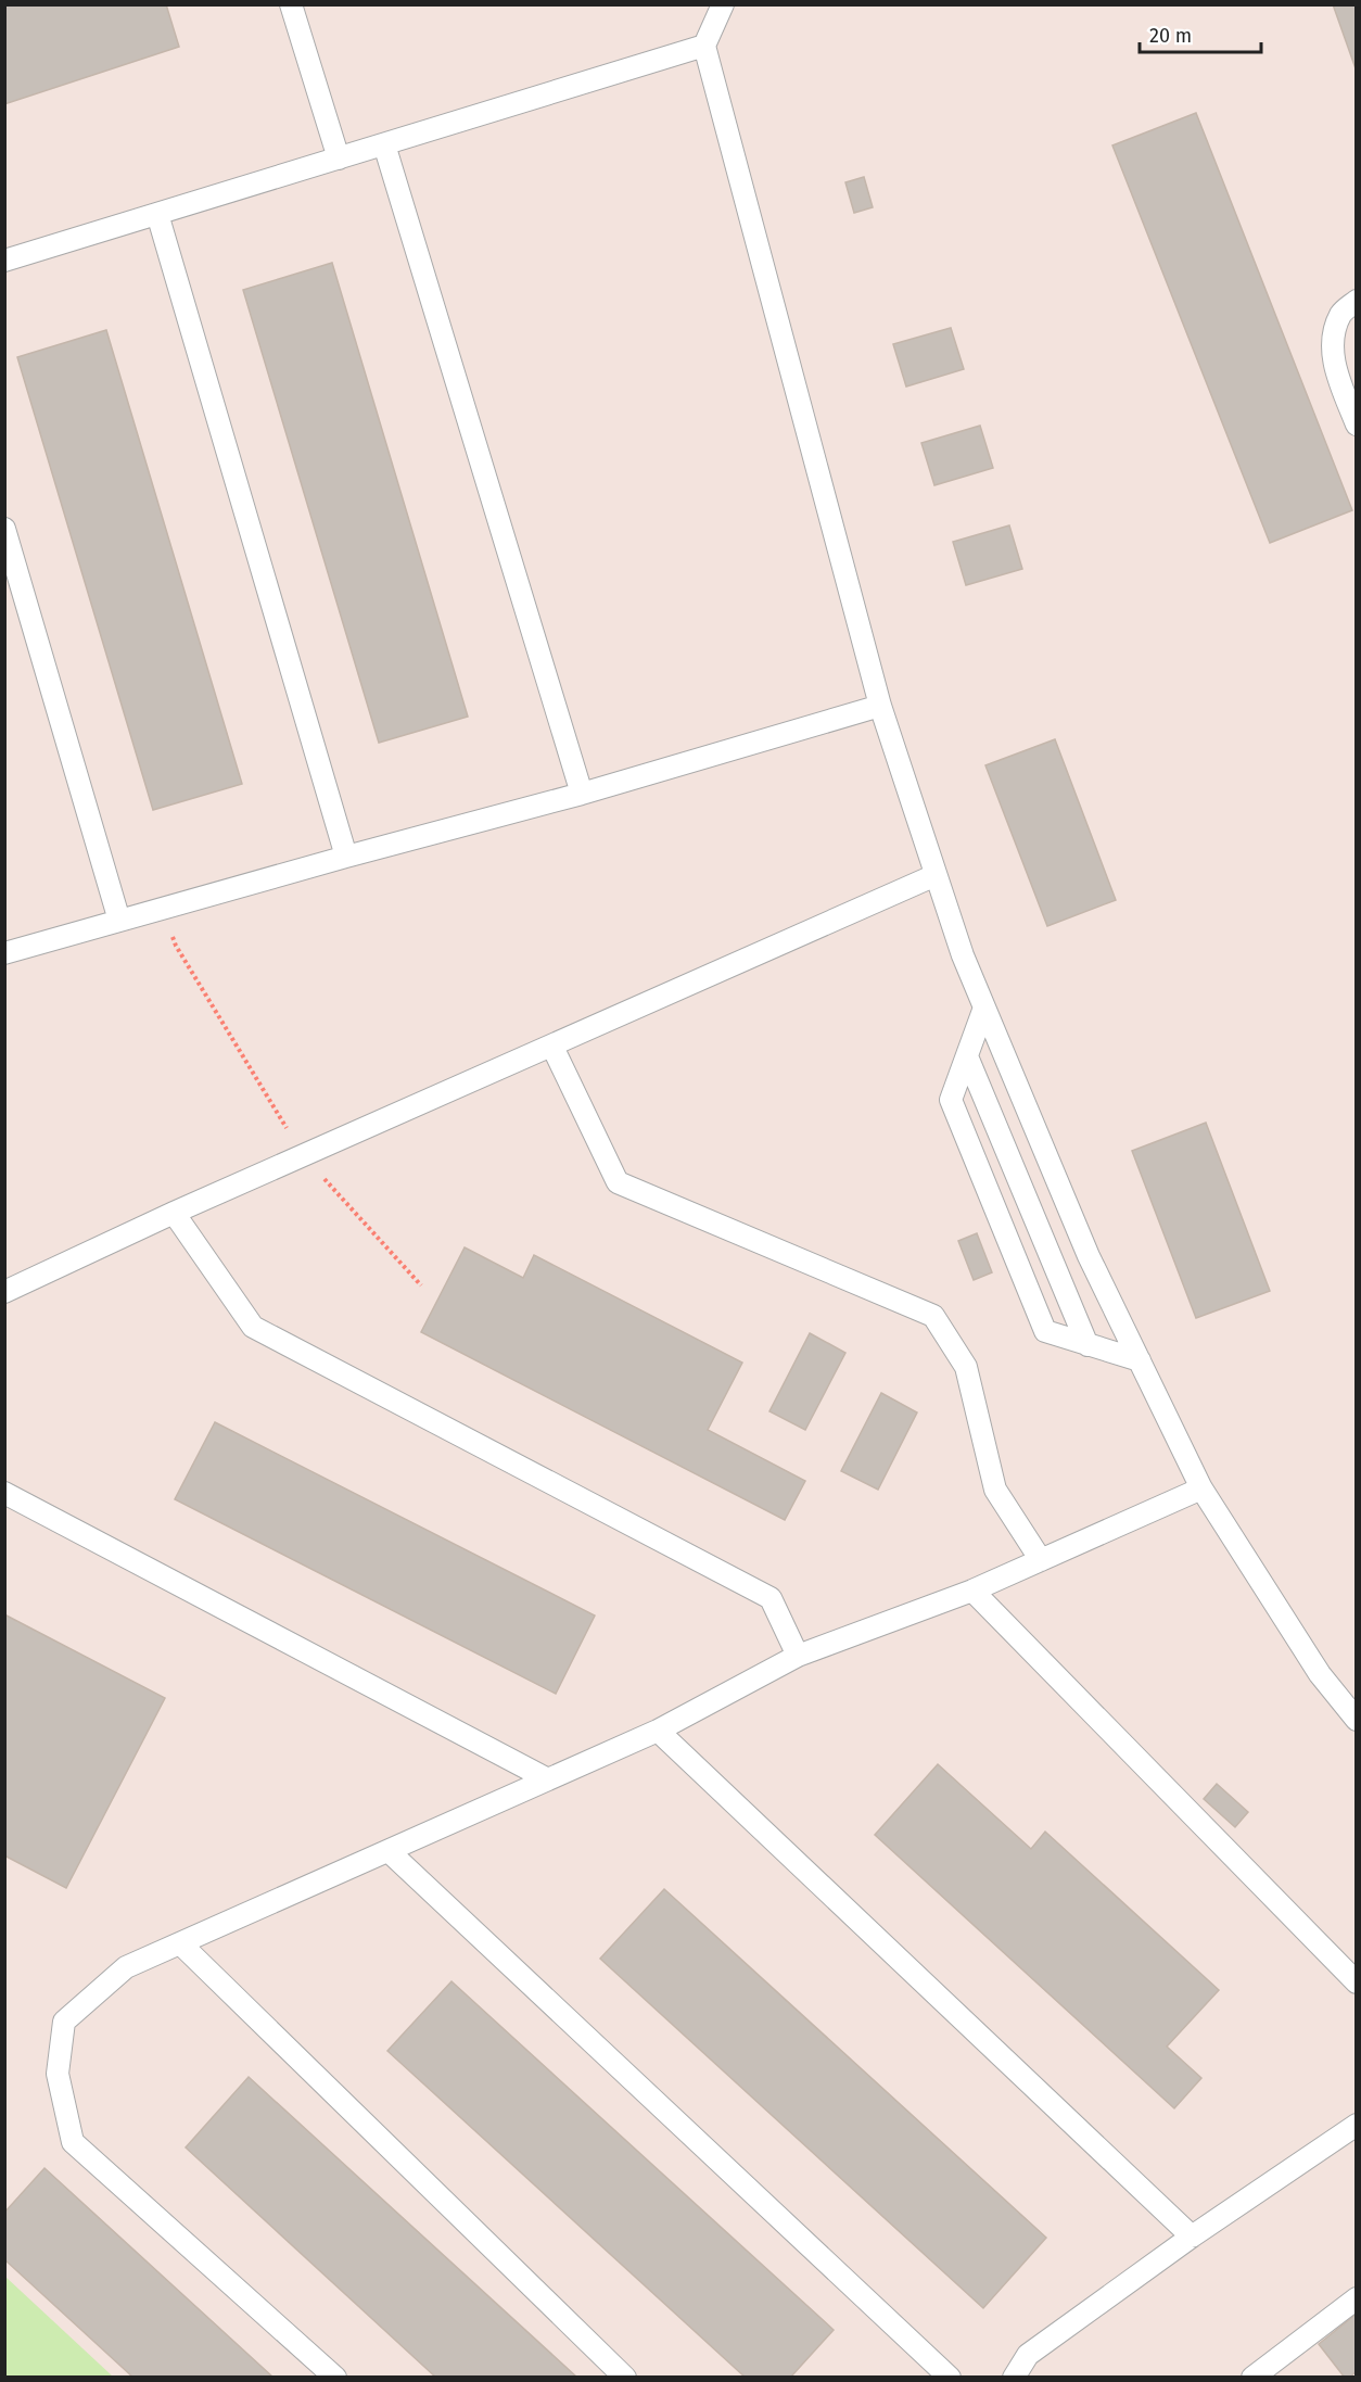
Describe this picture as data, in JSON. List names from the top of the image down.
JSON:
{
  "scale_bar": "20 m"
}
